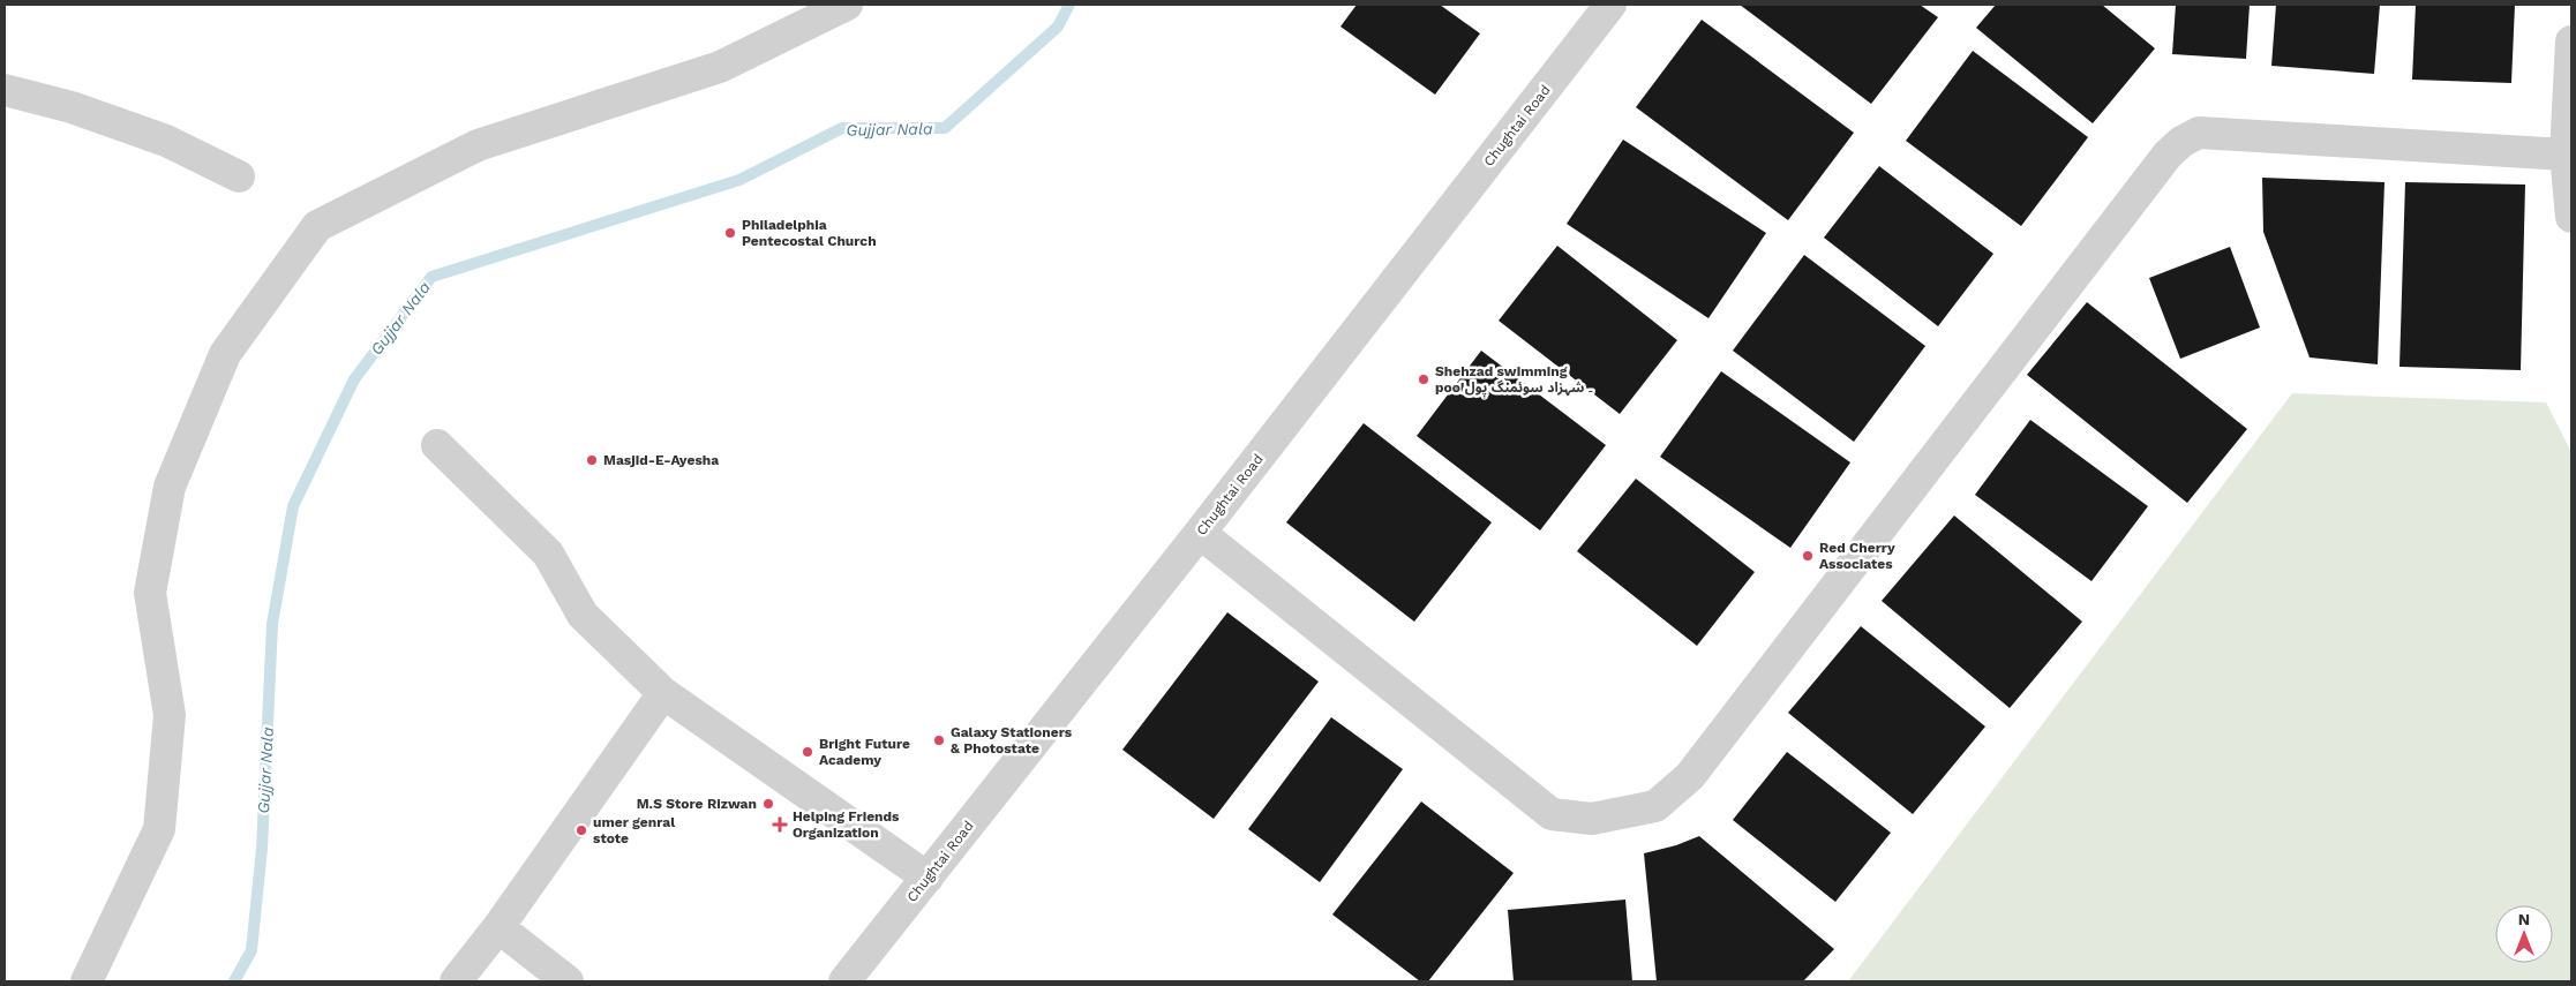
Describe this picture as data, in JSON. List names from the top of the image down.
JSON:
{
  "streets": {
    "street": ["Chughtai Road"]
  },
  "water": ["Gujjar Nala"],
  "places": {
    "other": [
      "Philadelphia Pentecostal Church",
      "Shehzad swimming pool۔ شہزاد سوئمنگ پول",
      "Masjid-E-Ayesha",
      "Red Cherry Associates",
      "Galaxy Stationers & Photostate",
      "Bright Future Academy",
      "M.S Store Rizwan",
      "umer genral stote"
    ],
    "health": ["Helping Friends Organization"]
  },
  "north": "top"
}
